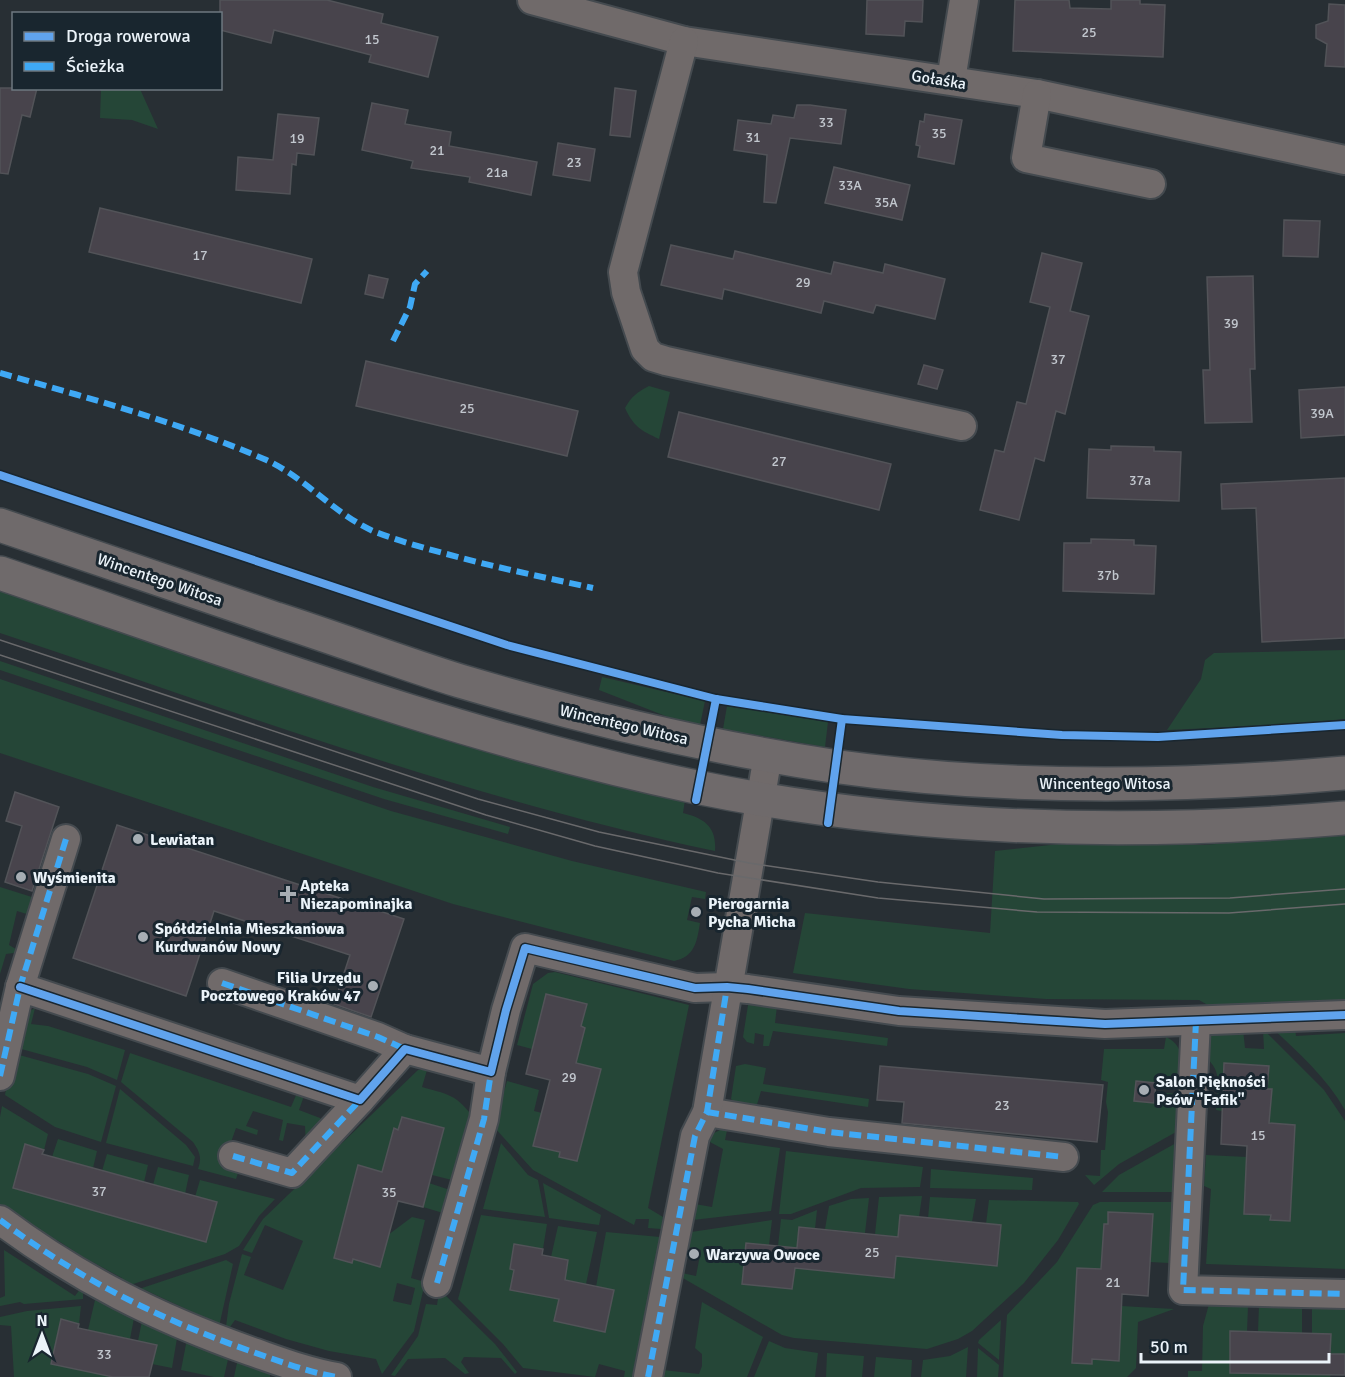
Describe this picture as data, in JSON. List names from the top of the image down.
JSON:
{
  "streets": {
    "main road": ["Wincentego Witosa"],
    "street": ["Gołaśka"]
  },
  "places": {
    "other": [
      "Lewiatan",
      "Wyśmienita",
      "Pierogarnia Pycha Micha",
      "Spółdzielnia Mieszkaniowa Kurdwanów Nowy",
      "Filia Urzędu Pocztowego Kraków 47",
      "Salon Piękności Psów \"Fafik\"",
      "Warzywa Owoce"
    ],
    "health": ["Apteka Niezapominajka"]
  },
  "house_numbers": [
    "25",
    "15",
    "33",
    "35",
    "31",
    "19",
    "21",
    "23",
    "21a",
    "33A",
    "35A",
    "17",
    "29",
    "39",
    "37",
    "25",
    "39A",
    "27",
    "37a",
    "37b",
    "29",
    "23",
    "15",
    "37",
    "35",
    "25",
    "21",
    "33"
  ],
  "legend": ["Droga rowerowa", "Ścieżka"],
  "scale_bar": "50 m",
  "north": "top"
}
